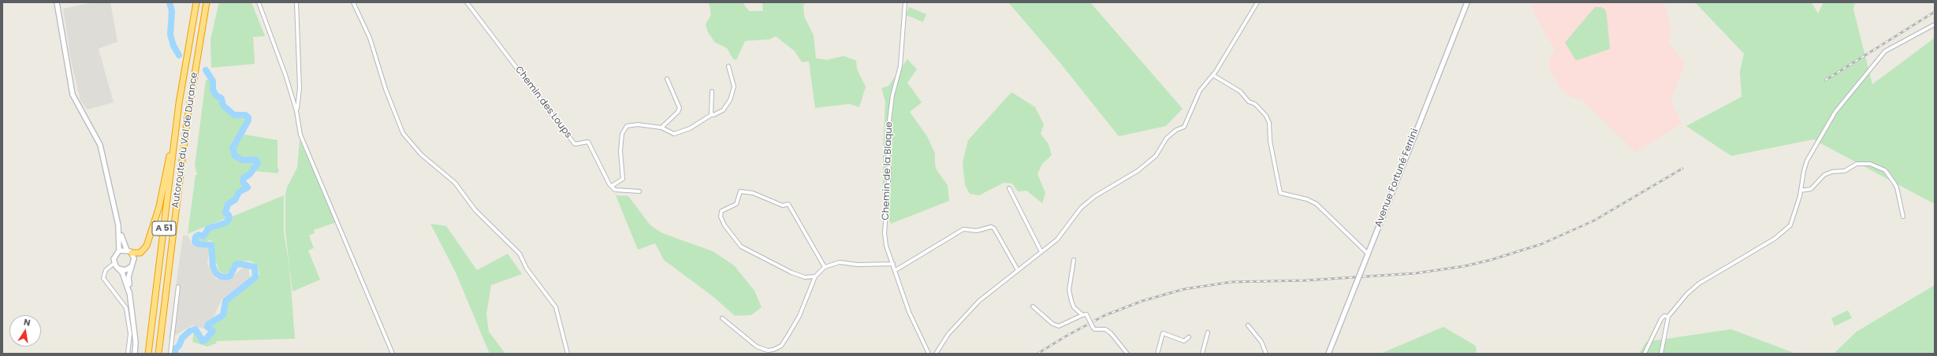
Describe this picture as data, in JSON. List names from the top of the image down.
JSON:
{
  "streets": {
    "highway": ["Autoroute du Val de Durance", "A 51"],
    "main road": ["Avenue Fortuné Ferrini"],
    "street": ["Chemin des Loups", "Chemin de la Blaque"]
  },
  "north": "top"
}
